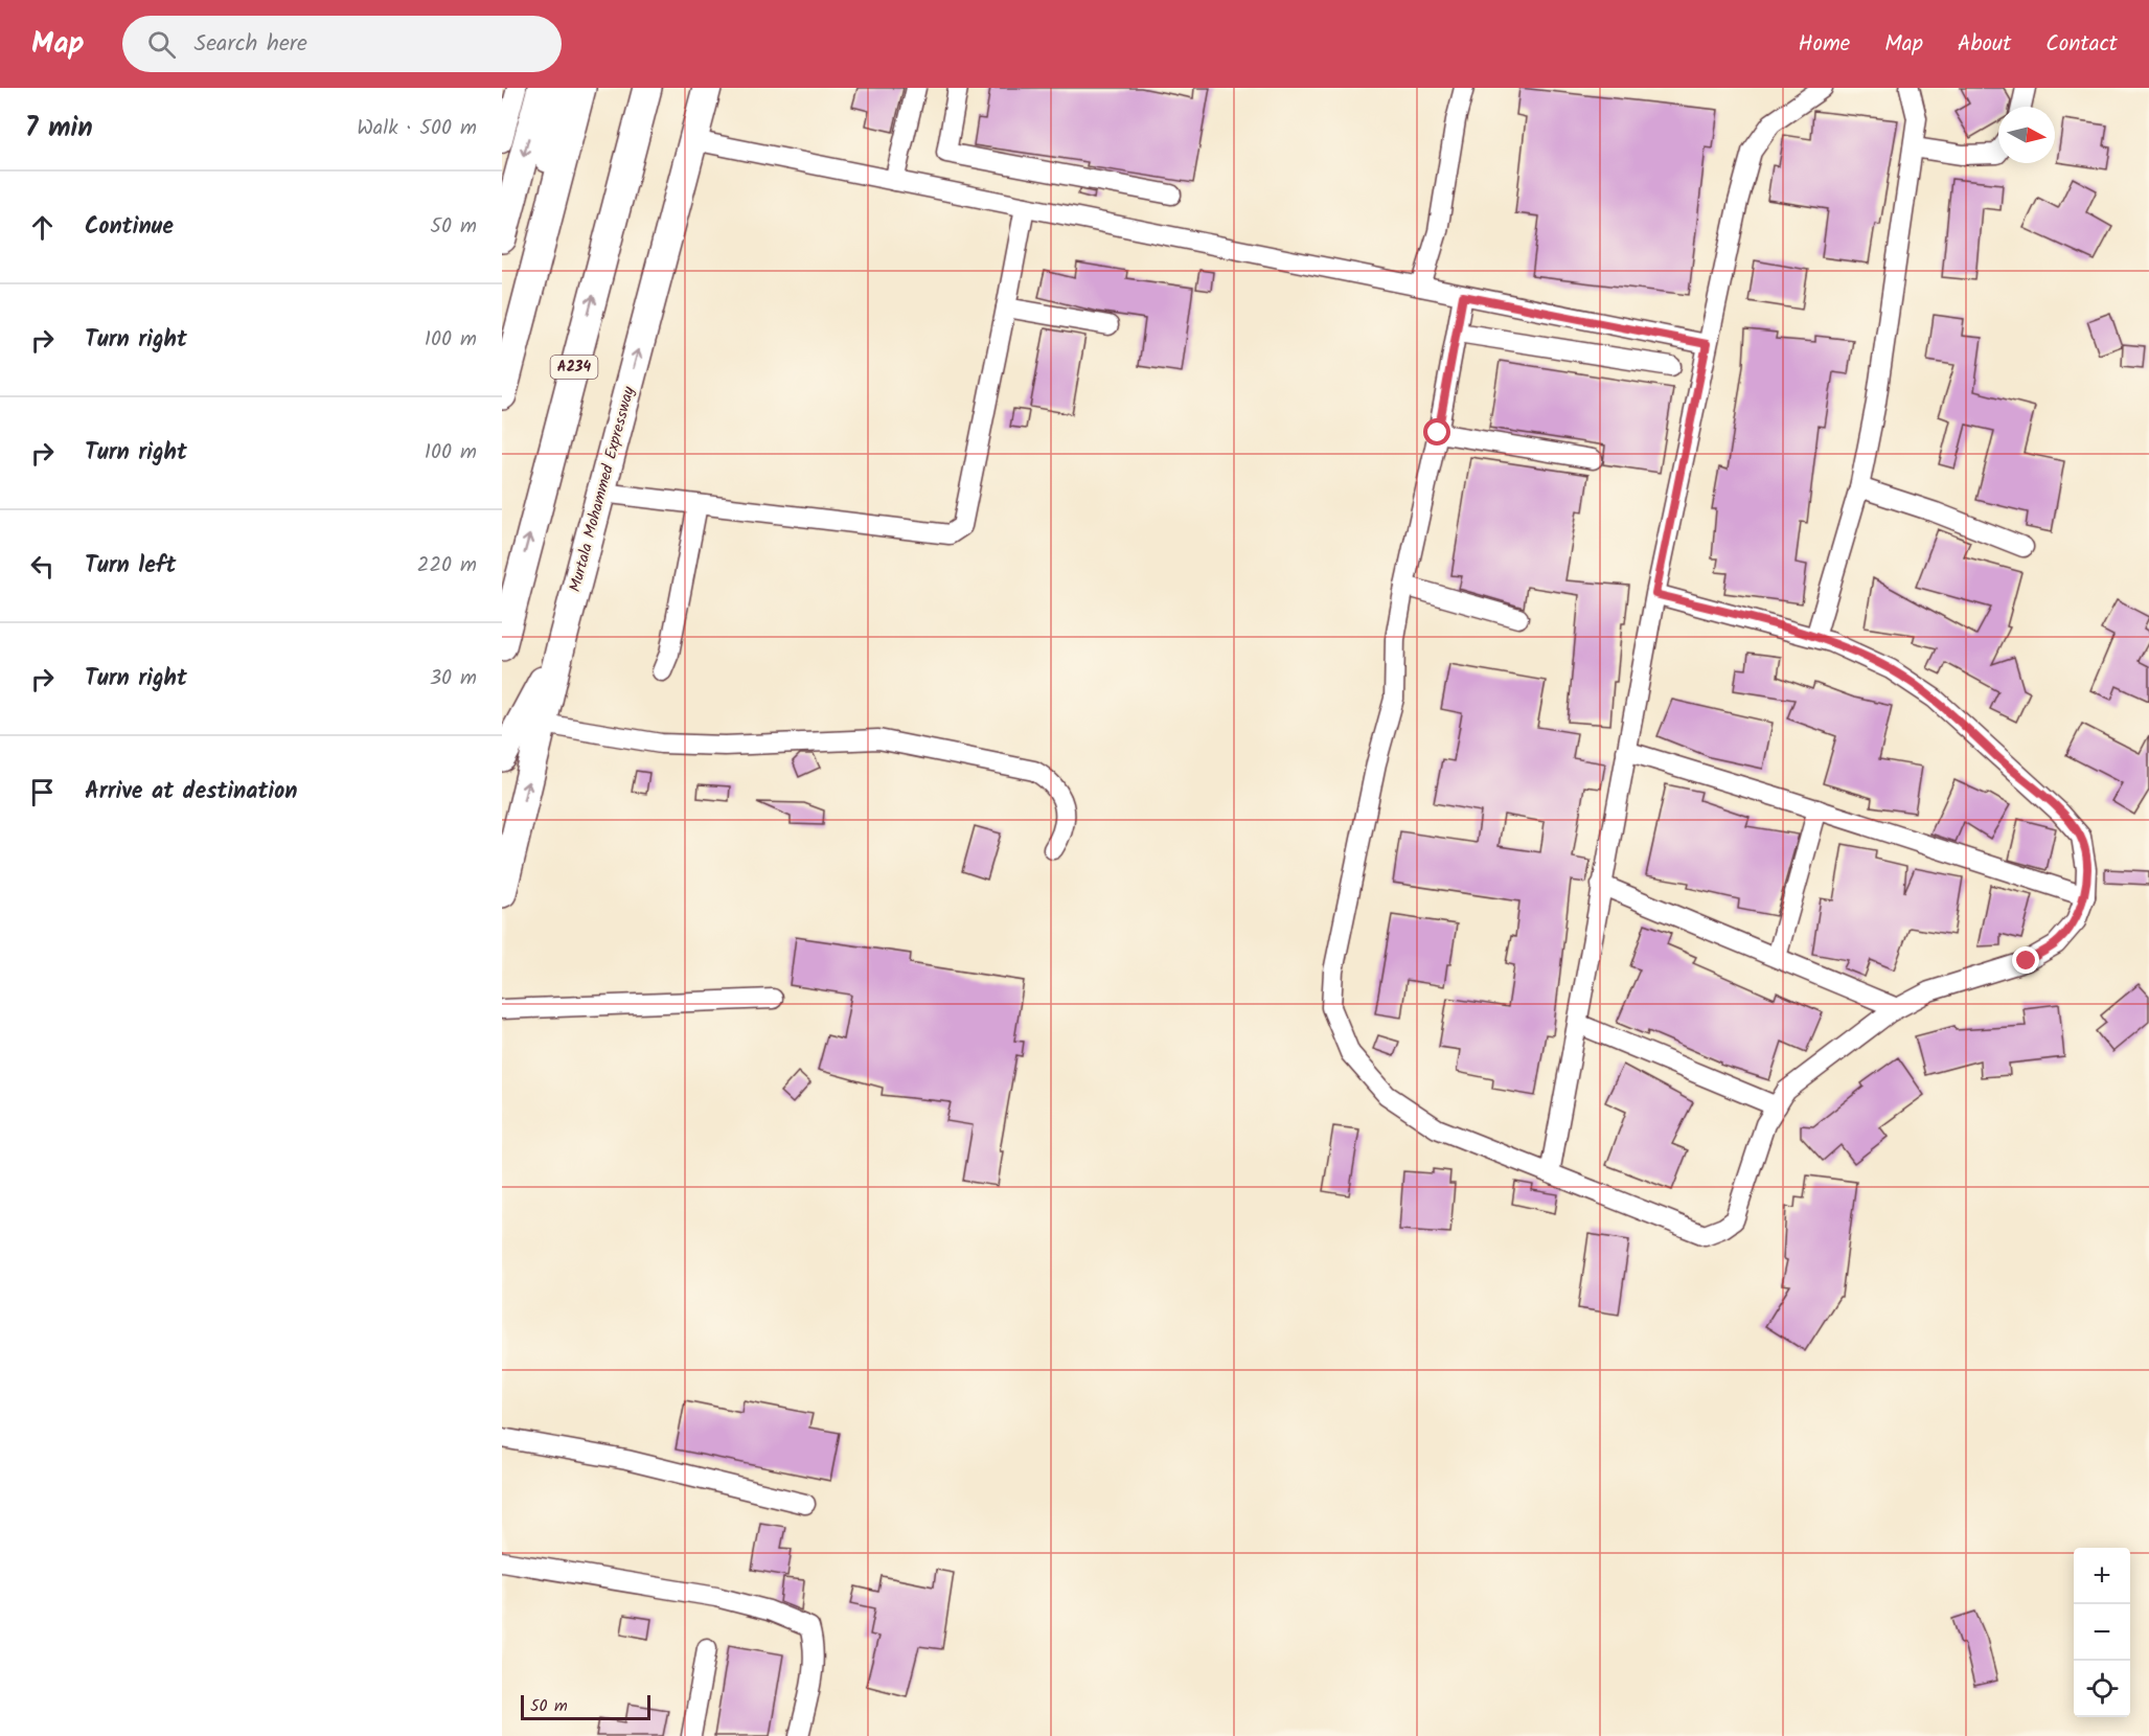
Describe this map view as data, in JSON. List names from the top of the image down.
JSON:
{
  "streets": {
    "highway": ["A234", "Murtala Mohammed Expressway"]
  },
  "scale_bar": "50 m",
  "north": "right",
  "page": {
    "header": "Map",
    "search": "Search here",
    "nav": [
      "Home",
      "Map",
      "About",
      "Contact"
    ],
    "heading": ["7 min", "Walk · 500 m"],
    "list": [
      ["Continue", "50 m"],
      ["Turn right", "100 m"],
      ["Turn right", "100 m"],
      ["Turn left", "220 m"],
      ["Turn right", "30 m"],
      "Arrive at destination"
    ],
    "map_buttons": ["+", "−"],
    "scale": "50 m"
  }
}
